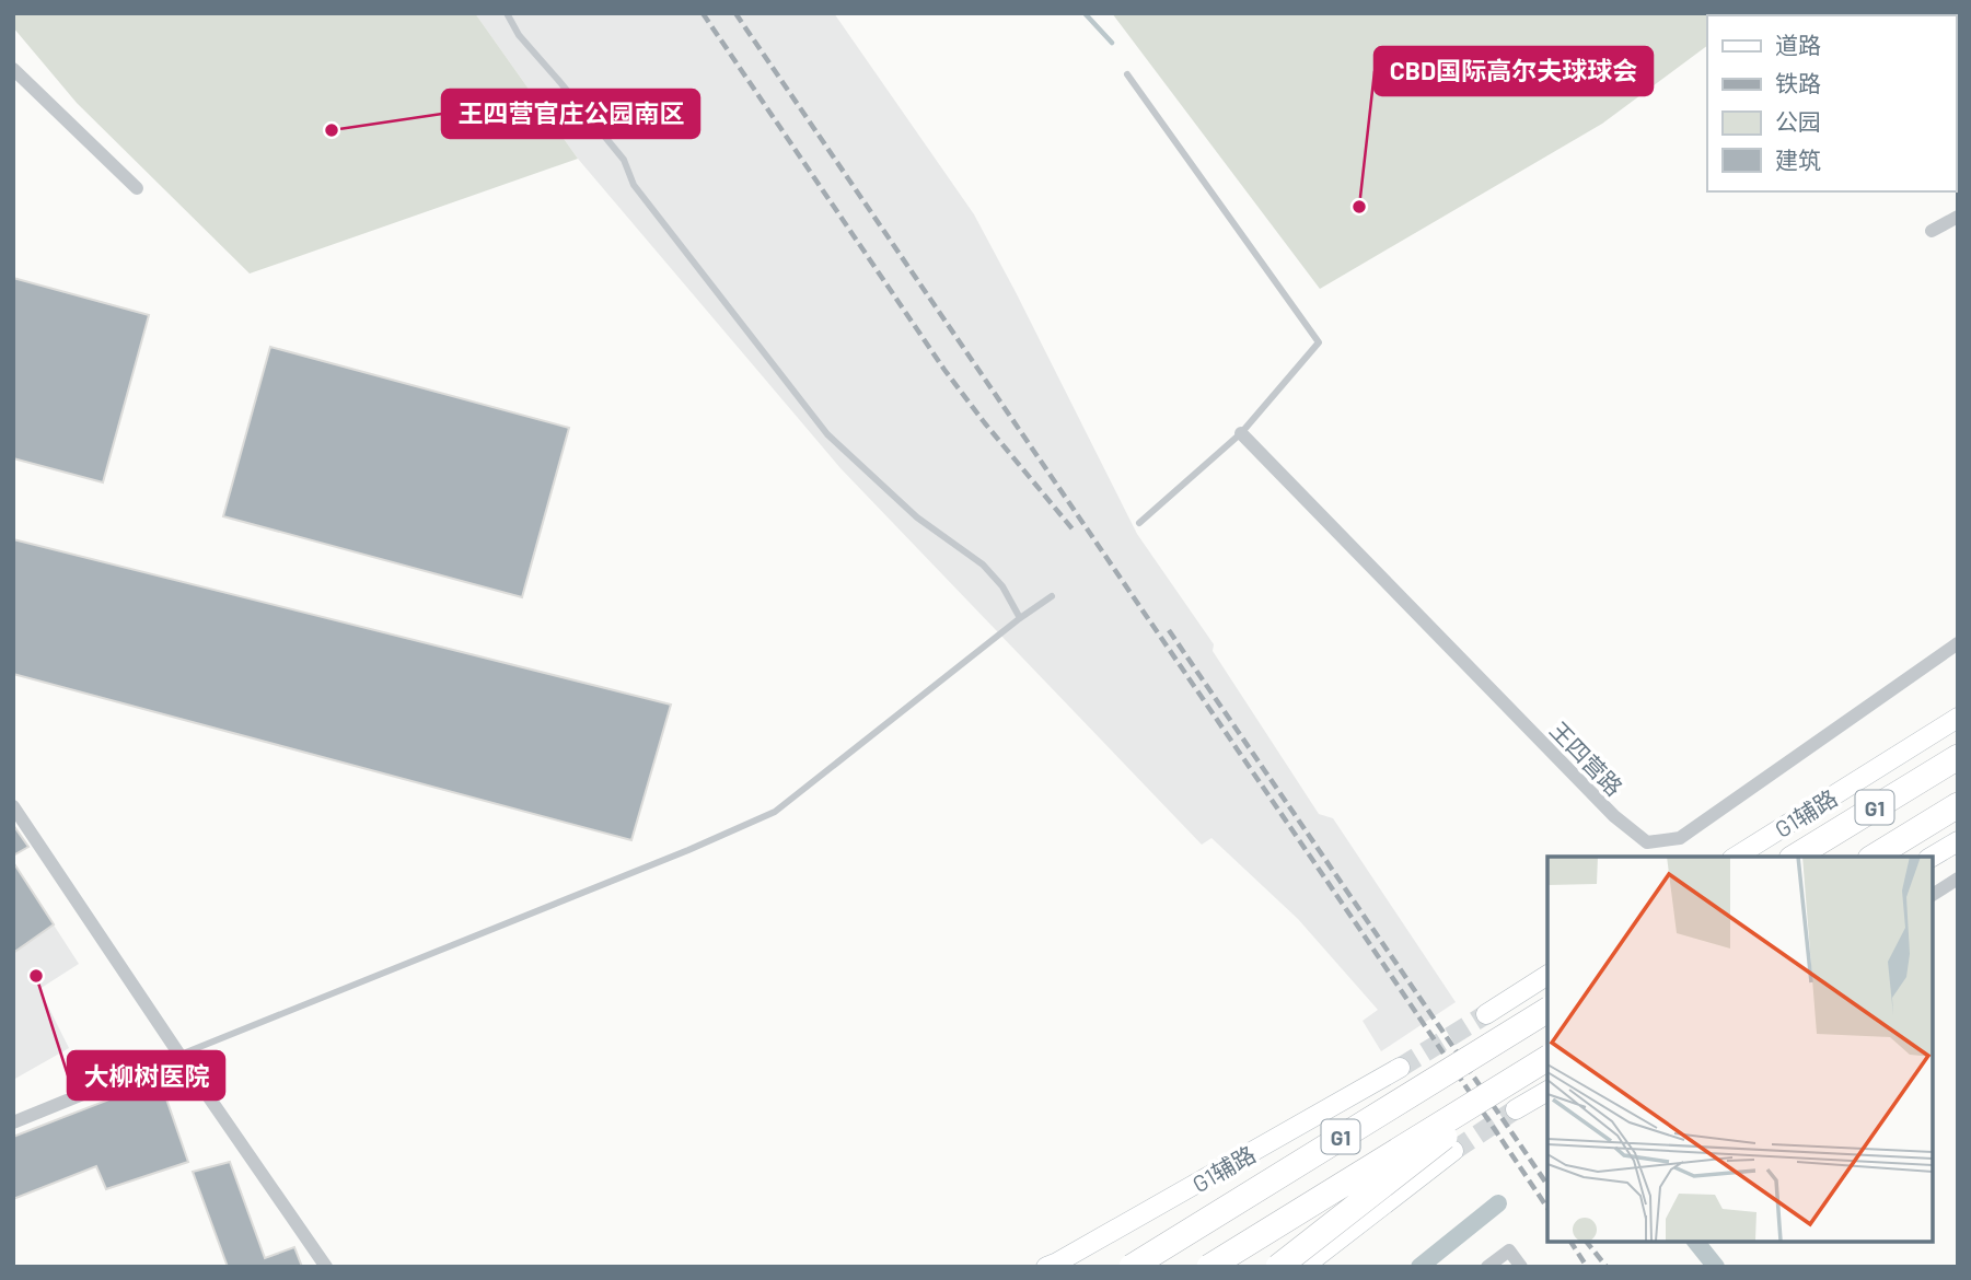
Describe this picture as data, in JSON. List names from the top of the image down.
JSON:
{
  "streets": {
    "highway": ["G1"],
    "main road": ["G1辅路"],
    "street": ["王四营路"]
  },
  "places": ["王四营官庄公园南区", "CBD国际高尔夫球球会", "大柳树医院"],
  "legend": [
    "道路",
    "铁路",
    "公园",
    "建筑"
  ]
}
